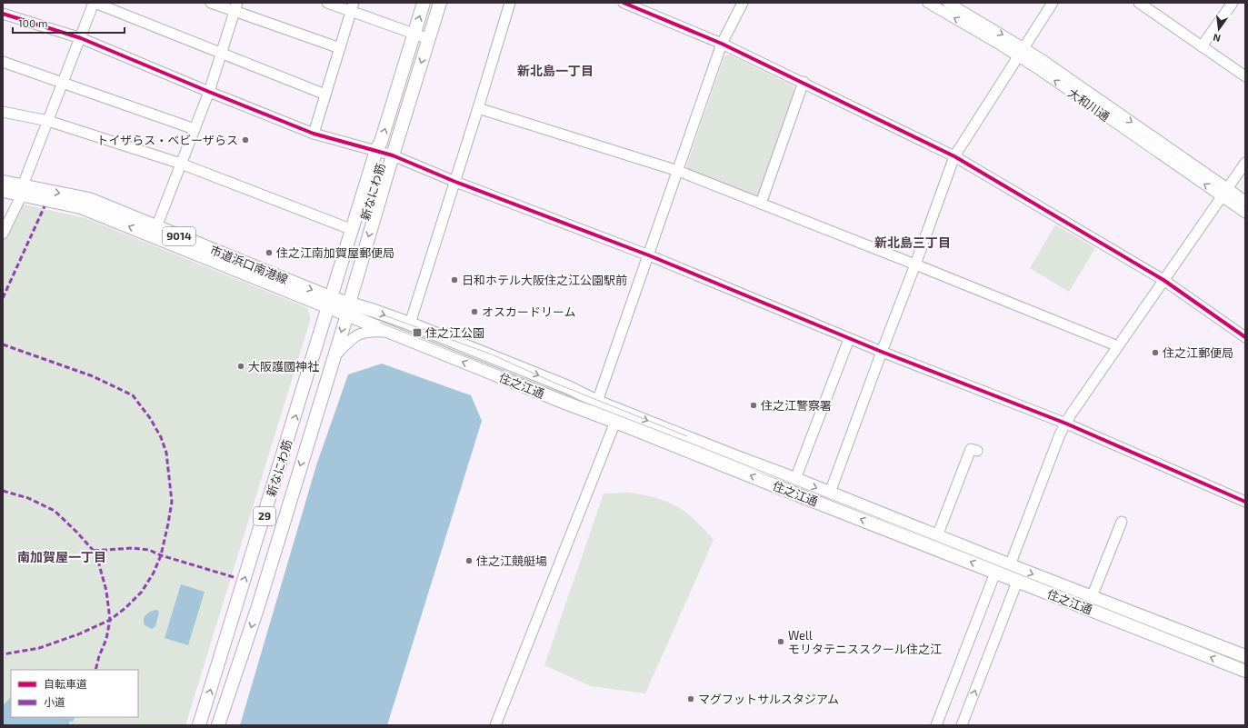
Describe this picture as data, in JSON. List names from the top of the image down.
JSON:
{
  "streets": {
    "main road": [
      "新なにわ筋",
      "9014",
      "市道浜口南港線",
      "住之江通",
      "29"
    ],
    "street": ["大和川通"]
  },
  "crossings": [
    ["新なにわ筋", "市道浜口南港線"],
    ["新なにわ筋", "住之江通"],
    ["市道浜口南港線", "住之江通"]
  ],
  "districts": ["新北島一丁目", "新北島三丁目", "南加賀屋一丁目"],
  "places": {
    "other": [
      "トイザらス・ベビーザらス",
      "住之江南加賀屋郵便局",
      "日和ホテル大阪住之江公園駅前",
      "オスカードリーム",
      "住之江郵便局",
      "大阪護國神社",
      "住之江警察署",
      "住之江競艇場",
      "Well モリタテニススクール住之江",
      "マグフットサルスタジアム"
    ],
    "transit": ["住之江公園"]
  },
  "legend": ["自転車道", "小道"],
  "scale_bar": "100 m",
  "north": "bottom"
}
